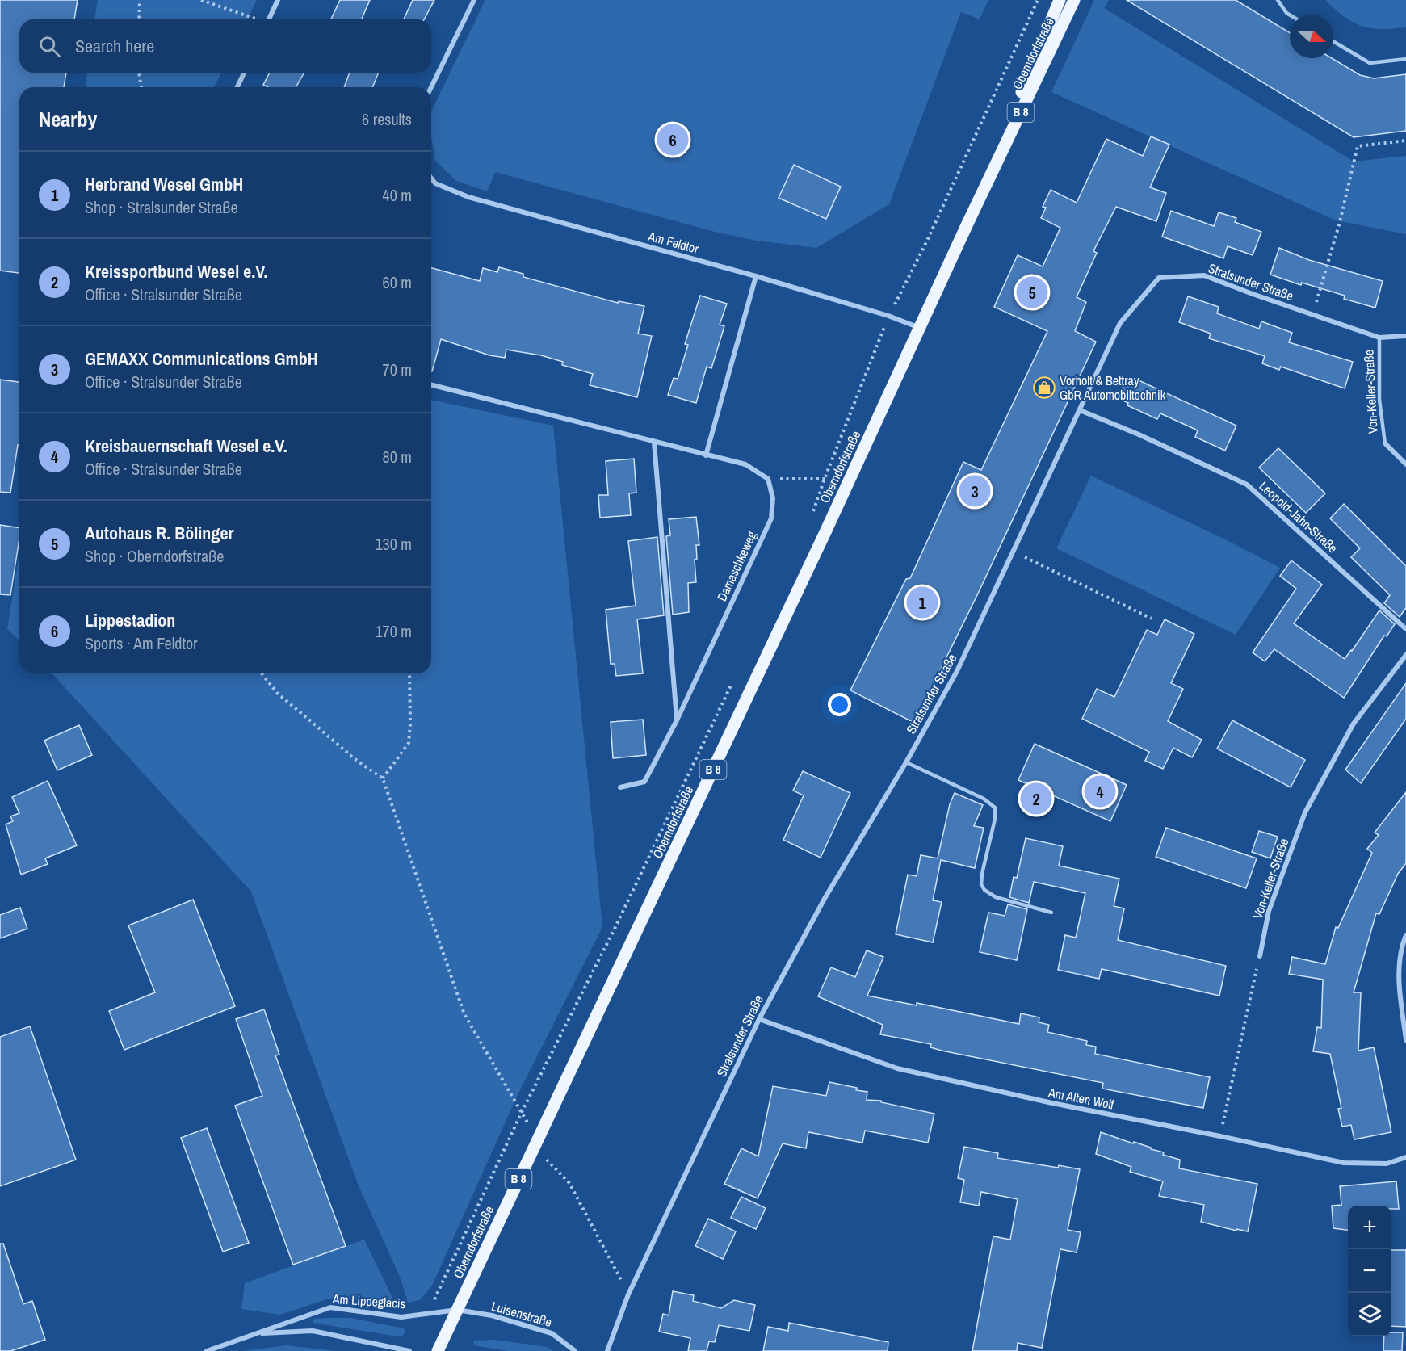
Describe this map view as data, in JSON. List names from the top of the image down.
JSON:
{
  "streets": {
    "main road": ["Oberndorfstraße", "B 8"],
    "street": [
      "Am Feldtor",
      "Stralsunder Straße",
      "Von-Keller-Straße",
      "Leopold-Jahn-Straße",
      "Damaschkeweg",
      "Am Alten Wolf",
      "Am Lippeglacis",
      "Luisenstraße"
    ]
  },
  "crossings": [
    ["Oberndorfstraße", "Am Feldtor"],
    ["Oberndorfstraße", "Am Lippeglacis"],
    ["Oberndorfstraße", "Luisenstraße"],
    ["Stralsunder Straße", "Von-Keller-Straße"],
    ["Stralsunder Straße", "Leopold-Jahn-Straße"],
    ["Stralsunder Straße", "Am Alten Wolf"],
    ["Am Lippeglacis", "Luisenstraße"]
  ],
  "places": {
    "shop": ["Vorholt & Bettray GbR Automobiltechnik"]
  },
  "north": "right",
  "page": {
    "search": "Search here",
    "heading": ["Nearby", "6 results"],
    "pins": [
      "6",
      "5",
      "3",
      "1",
      "4",
      "2"
    ],
    "list": [
      {
        "mark": "1",
        "name": "Herbrand Wesel GmbH",
        "note": "Shop · Stralsunder Straße",
        "value": "40 m"
      },
      {
        "mark": "2",
        "name": "Kreissportbund Wesel e.V.",
        "note": "Office · Stralsunder Straße",
        "value": "60 m"
      },
      {
        "mark": "3",
        "name": "GEMAXX Communications GmbH",
        "note": "Office · Stralsunder Straße",
        "value": "70 m"
      },
      {
        "mark": "4",
        "name": "Kreisbauernschaft Wesel e.V.",
        "note": "Office · Stralsunder Straße",
        "value": "80 m"
      },
      {
        "mark": "5",
        "name": "Autohaus R. Bölinger",
        "note": "Shop · Oberndorfstraße",
        "value": "130 m"
      },
      {
        "mark": "6",
        "name": "Lippestadion",
        "note": "Sports · Am Feldtor",
        "value": "170 m"
      }
    ],
    "map_buttons": ["+", "−"]
  }
}
